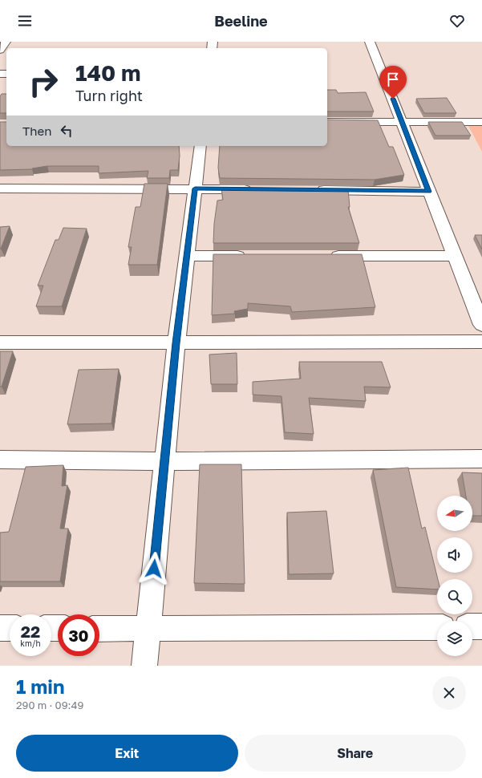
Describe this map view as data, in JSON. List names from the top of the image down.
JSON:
{
  "north": "left",
  "page": {
    "header": "Beeline",
    "turn": ["140 m", "Turn right"],
    "then": "Then",
    "speed": "22 km/h",
    "limit": "30",
    "heading": ["1 min", "290 m · 09:49"],
    "buttons": ["Exit", "Share"]
  }
}
